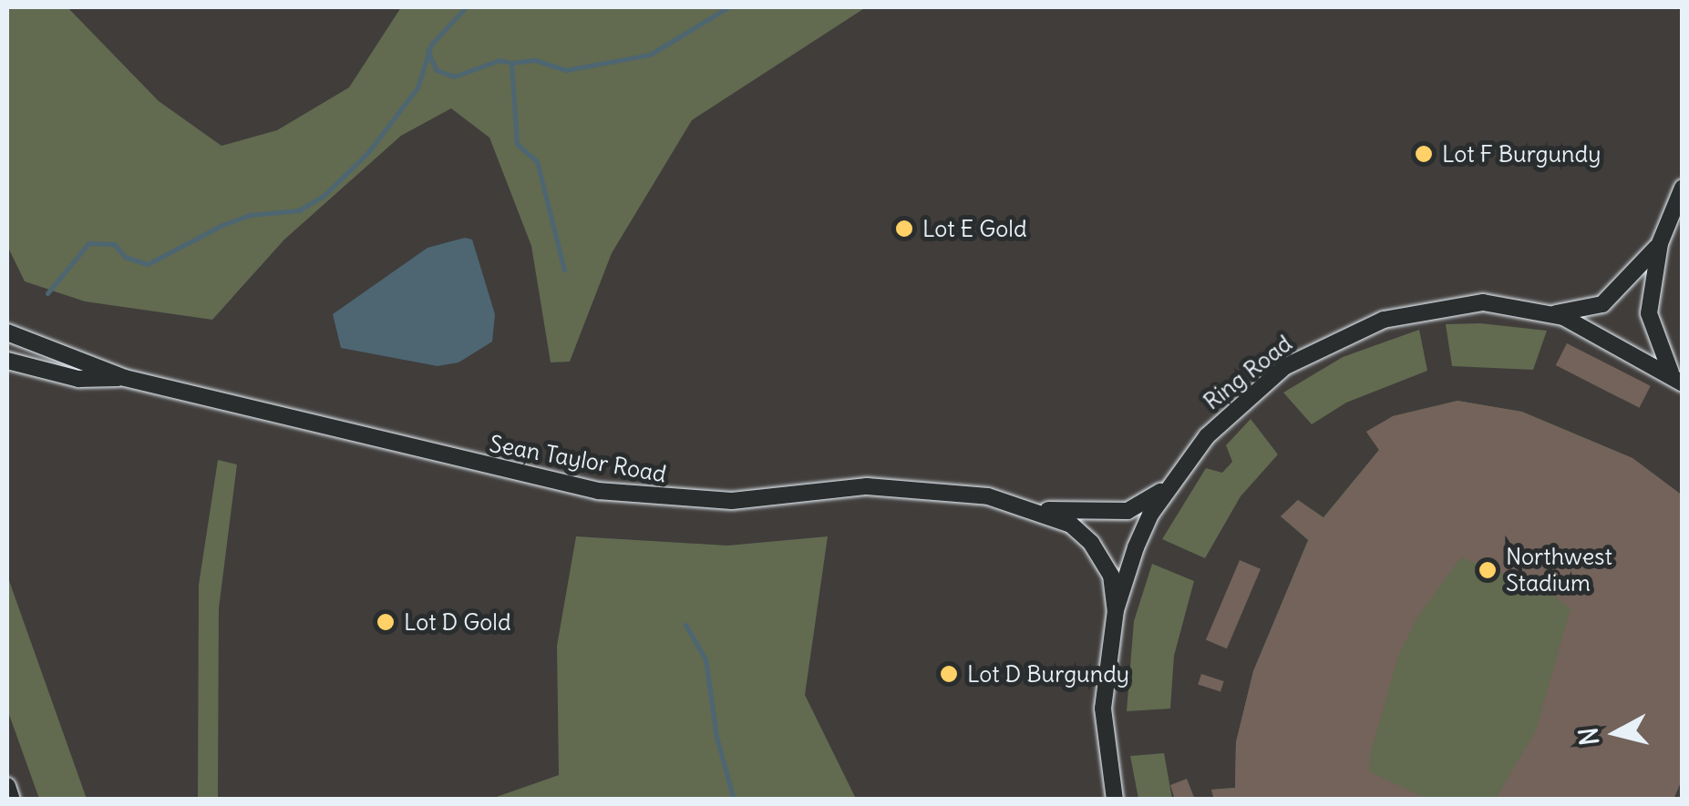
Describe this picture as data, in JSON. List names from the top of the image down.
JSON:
{
  "streets": {
    "main road": ["Ring Road", "Sean Taylor Road"]
  },
  "crossings": [
    ["Ring Road", "Sean Taylor Road"]
  ],
  "places": [
    "Lot F Burgundy",
    "Lot E Gold",
    "Northwest Stadium",
    "Lot D Gold",
    "Lot D Burgundy"
  ],
  "north": "left"
}
